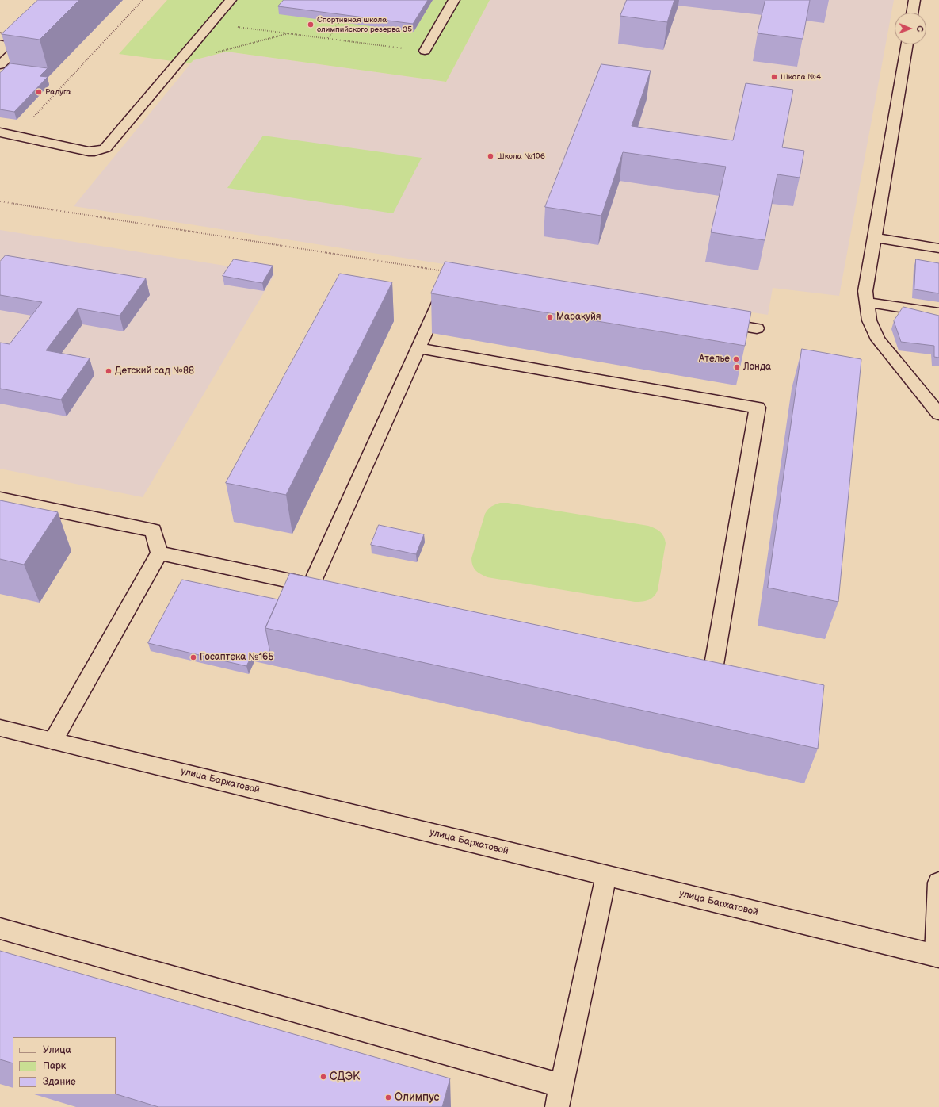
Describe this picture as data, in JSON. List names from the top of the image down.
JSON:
{
  "streets": {
    "street": ["улица Бархатовой"]
  },
  "places": [
    "Спортивная школа олимпийского резерва 35",
    "Школа №4",
    "Радуга",
    "Школа №106",
    "Маракуйя",
    "Ателье",
    "Лонда",
    "Детский сад №88",
    "Госаптека №165",
    "СДЭК",
    "Олимпус"
  ],
  "legend": ["Улица", "Парк", "Здание"],
  "north": "right"
}
